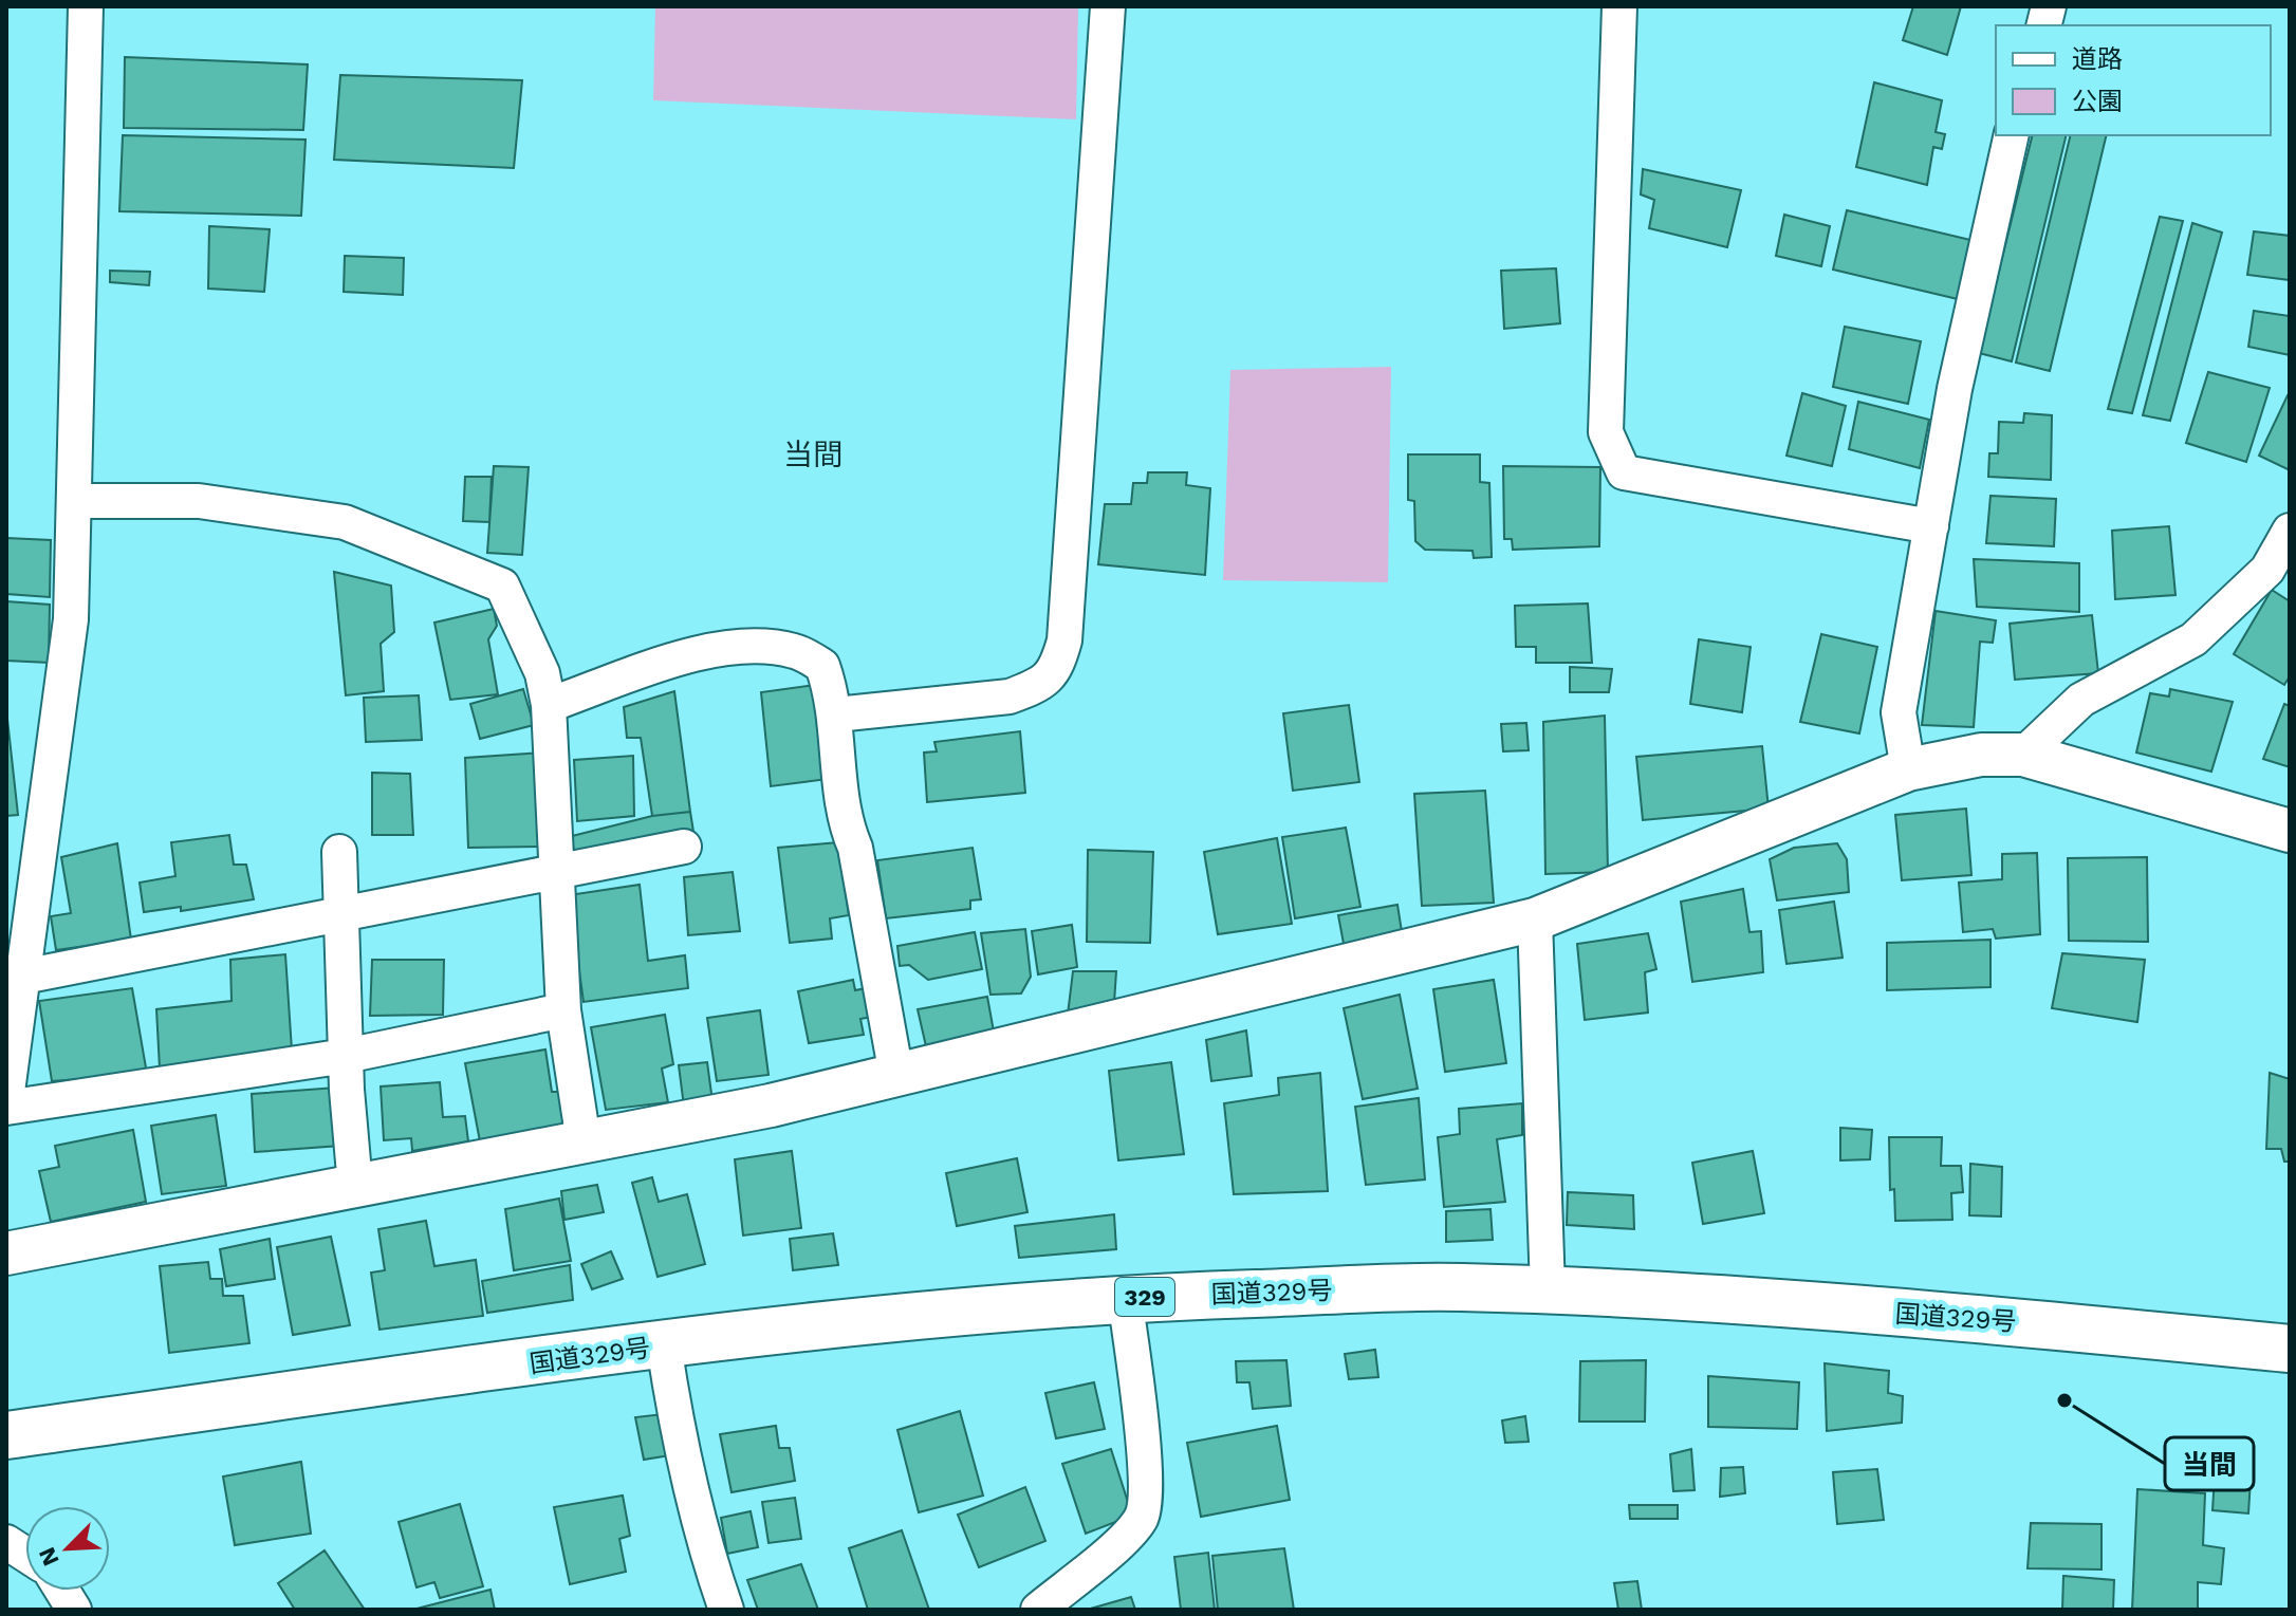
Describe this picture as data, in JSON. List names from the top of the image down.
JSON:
{
  "streets": {
    "highway": ["国道329号", "329"]
  },
  "districts": ["当間"],
  "places": ["当間"],
  "legend": ["道路", "公園"],
  "north": "bottom left"
}
